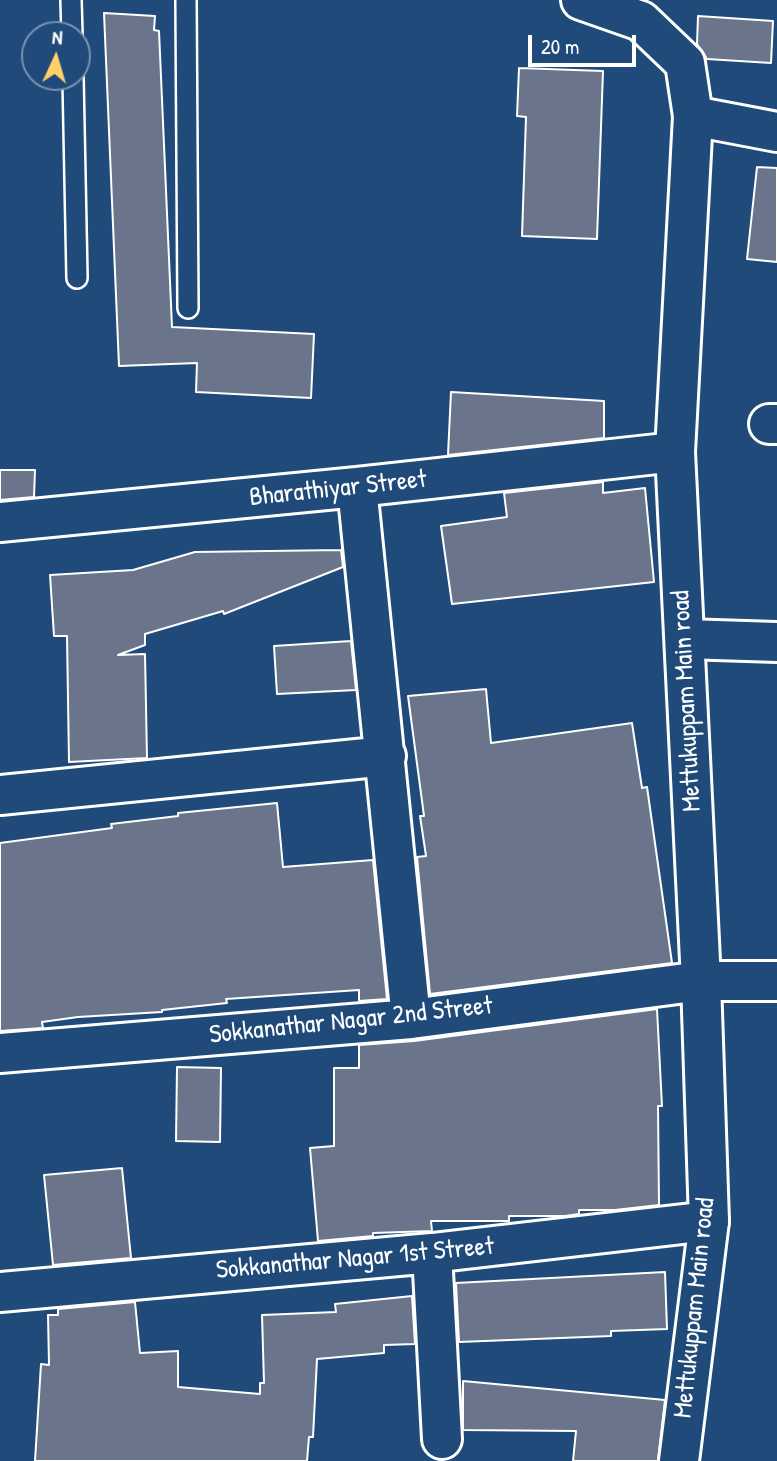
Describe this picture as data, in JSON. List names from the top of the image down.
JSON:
{
  "streets": {
    "street": [
      "Bharathiyar Street",
      "Mettukuppam Main road",
      "Sokkanathar Nagar 2nd Street",
      "Sokkanathar Nagar 1st Street"
    ]
  },
  "crossings": [
    ["Bharathiyar Street", "Mettukuppam Main road"],
    ["Mettukuppam Main road", "Sokkanathar Nagar 2nd Street"],
    ["Mettukuppam Main road", "Sokkanathar Nagar 1st Street"]
  ],
  "scale_bar": "20 m",
  "north": "top"
}
